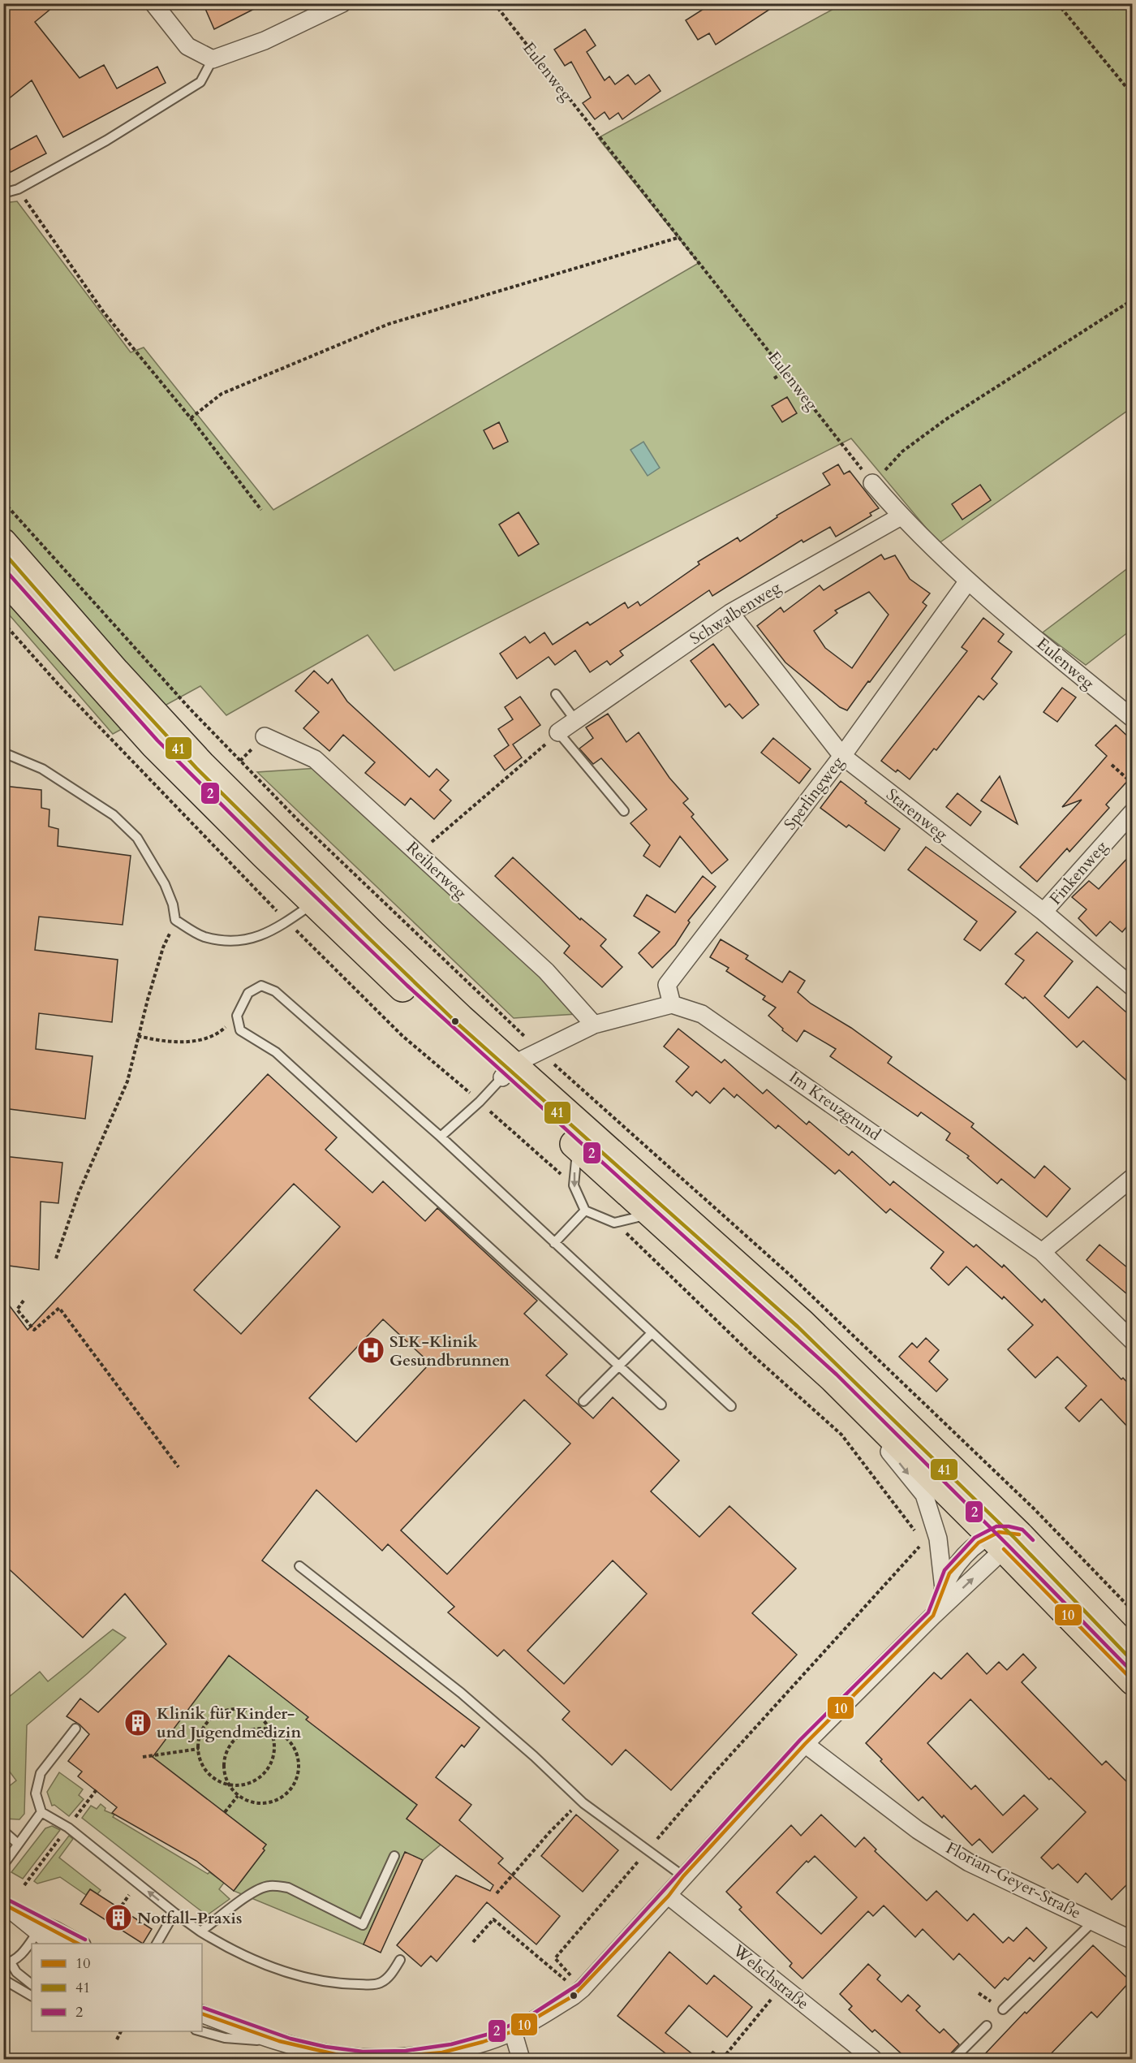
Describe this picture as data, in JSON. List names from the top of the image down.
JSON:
{
  "streets": {
    "street": [
      "Eulenweg",
      "Schwalbenweg",
      "Sperlingweg",
      "Starenweg",
      "Reiherweg",
      "Finkenweg",
      "Im Kreuzgrund",
      "Florian-Geyer-Straße",
      "Welschstraße"
    ]
  },
  "crossings": [
    ["Eulenweg", "Schwalbenweg"],
    ["Eulenweg", "Sperlingweg"],
    ["Schwalbenweg", "Starenweg"],
    ["Sperlingweg", "Starenweg"],
    ["Sperlingweg", "Im Kreuzgrund"],
    ["Starenweg", "Finkenweg"]
  ],
  "places": {
    "hospital": ["SLK-Klinik Gesundbrunnen"],
    "building": ["Klinik für Kinder- und Jugendmedizin", "Notfall-Praxis"]
  },
  "lines": ["transit line 41", "transit line 2", "transit line 10"],
  "legend": ["10", "41", "2"]
}
